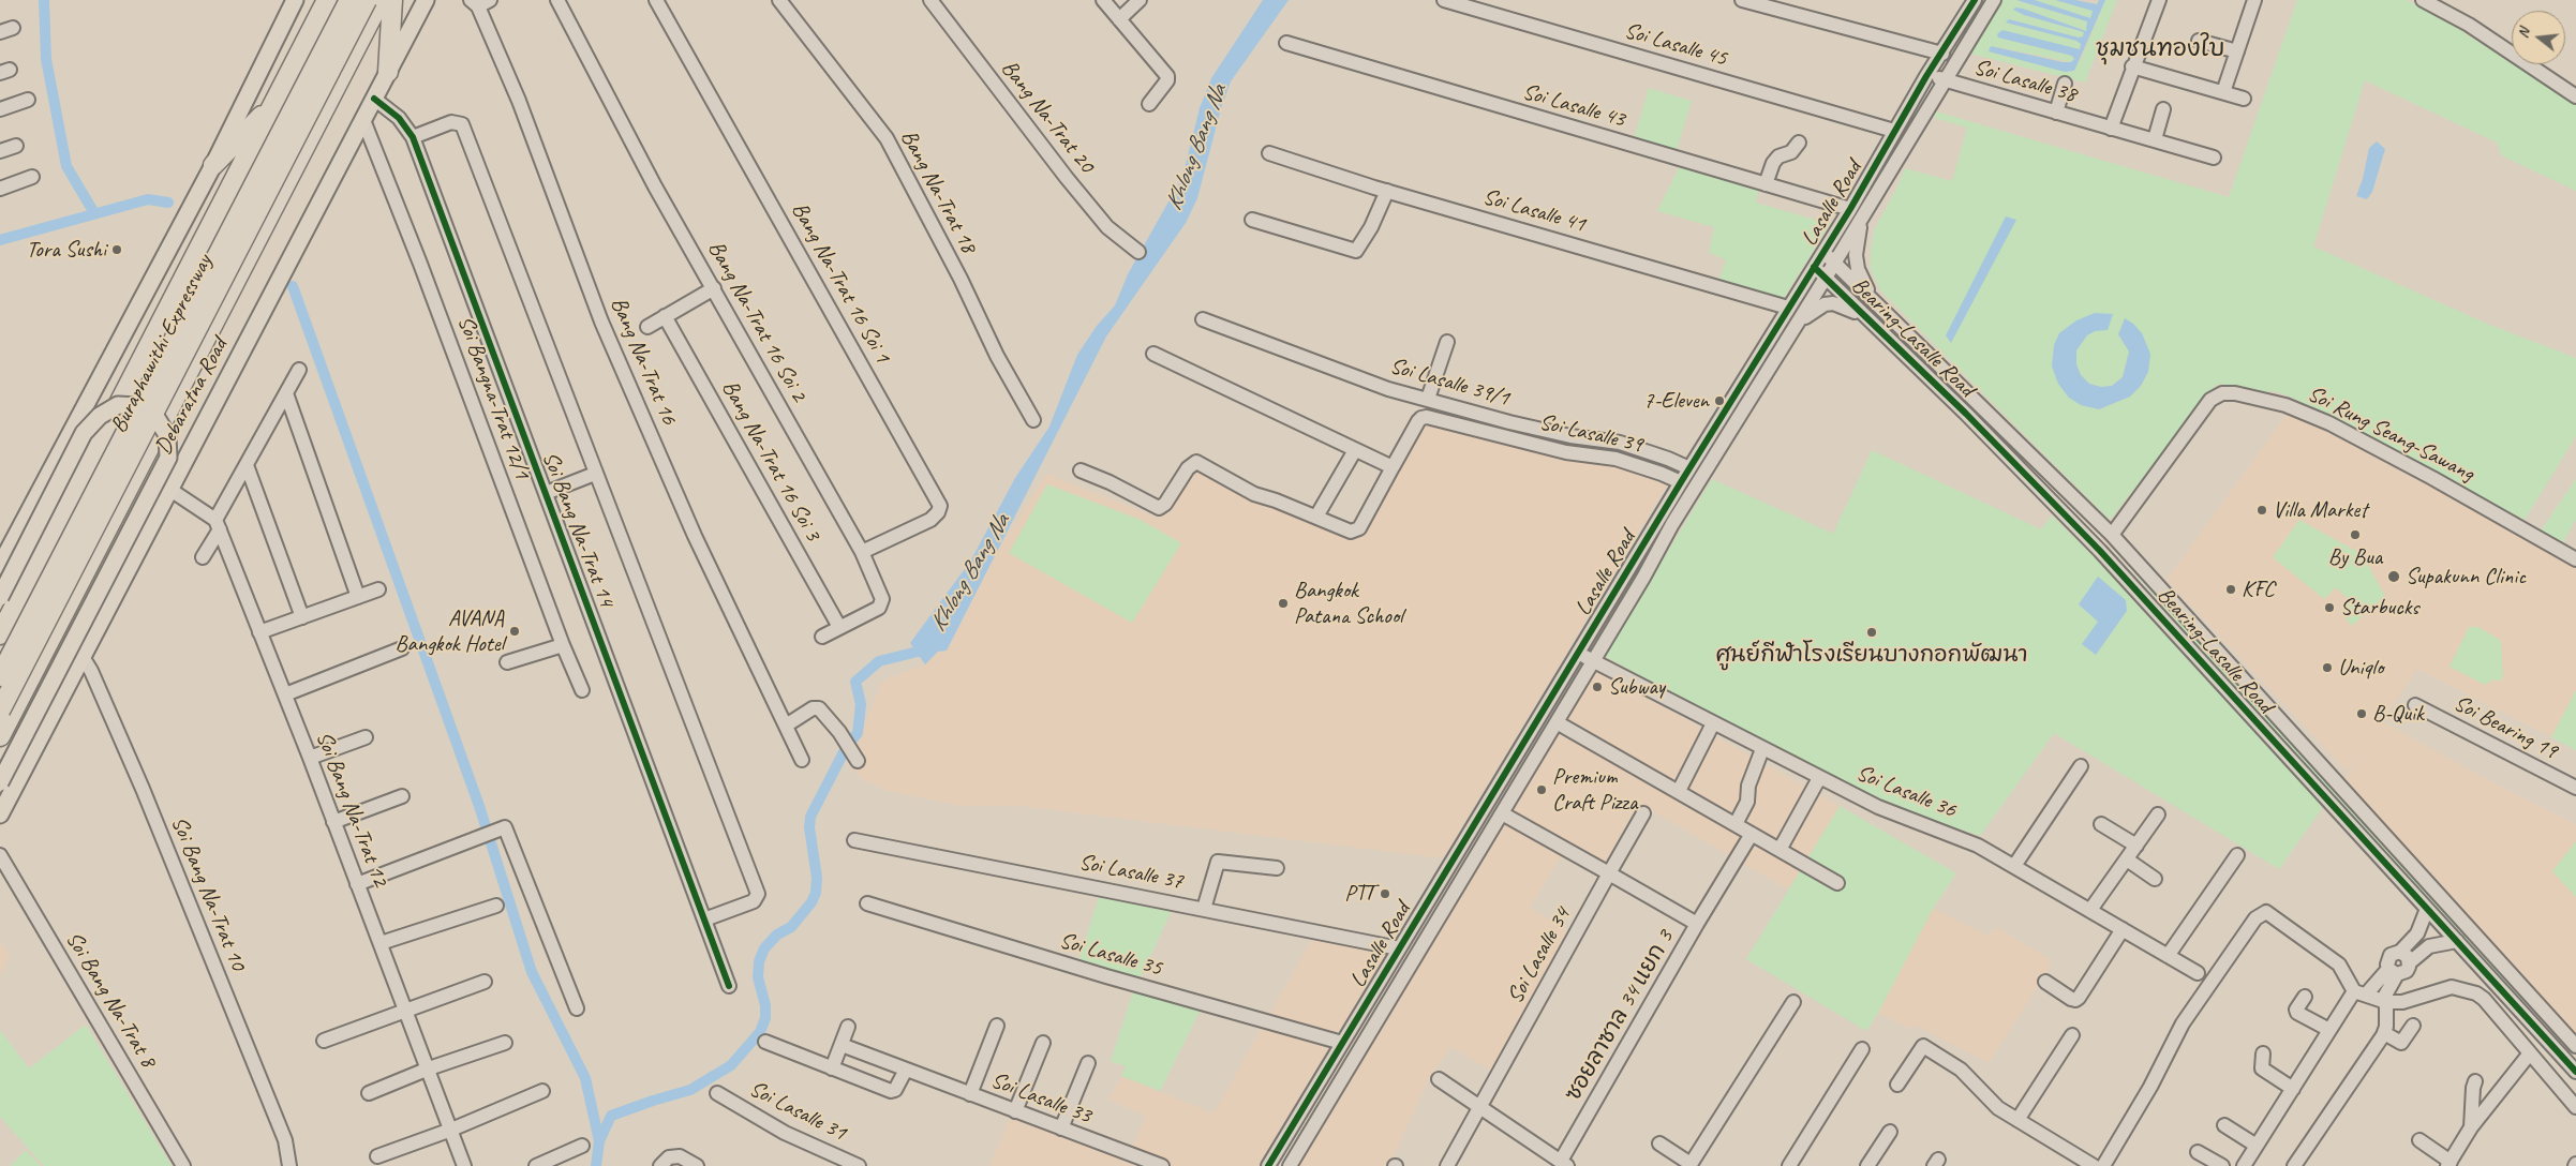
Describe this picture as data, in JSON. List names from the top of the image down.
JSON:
{
  "streets": {
    "highway": ["Buraphawithi Expressway", "Debaratna Road"],
    "street": [
      "Soi Lasalle 45",
      "Soi Lasalle 38",
      "Soi Lasalle 43",
      "Bang Na-Trat 20",
      "Bang Na-Trat 18",
      "Lasalle Road",
      "Soi Lasalle 41",
      "Bang Na-Trat 16 Soi 1",
      "Bang Na-Trat 16 Soi 2",
      "Bearing-Lasalle Road",
      "Bang Na-Trat 16",
      "Soi Lasalle 39/1",
      "Soi Bangna-Trat 12/1",
      "Soi Lasalle 39",
      "Soi Rung Seang-Sawang",
      "Bang Na-Trat 16 Soi 3",
      "Soi Bang Na-Trat 14",
      "Soi Bearing 19",
      "Soi Lasalle 36",
      "Soi Bang Na-Trat 12",
      "Soi Lasalle 37",
      "Soi Bang Na-Trat 10",
      "Soi Lasalle 35",
      "Soi Lasalle 34",
      "Soi Bang Na-Trat 8",
      "ซอยลาซาล 34 แยก 3",
      "Soi Lasalle 33",
      "Soi Lasalle 31"
    ]
  },
  "crossings": [
    ["Soi Lasalle 45", "Lasalle Road"],
    ["Soi Lasalle 38", "Lasalle Road"],
    ["Soi Lasalle 43", "Lasalle Road"],
    ["Lasalle Road", "Soi Lasalle 41"],
    ["Lasalle Road", "Bearing-Lasalle Road"],
    ["Lasalle Road", "Soi Lasalle 39/1"],
    ["Lasalle Road", "Soi Lasalle 39"],
    ["Lasalle Road", "Soi Lasalle 36"],
    ["Lasalle Road", "Soi Lasalle 37"],
    ["Lasalle Road", "Soi Lasalle 35"],
    ["Bang Na-Trat 16 Soi 1", "Bang Na-Trat 16 Soi 2"],
    ["Bang Na-Trat 16 Soi 2", "Bang Na-Trat 16 Soi 3"],
    ["Bearing-Lasalle Road", "Soi Rung Seang-Sawang"],
    ["Debaratna Road", "Soi Bangna-Trat 12/1"],
    ["Debaratna Road", "Soi Bang Na-Trat 14"],
    ["Debaratna Road", "Soi Bang Na-Trat 10"],
    ["Soi Lasalle 34", "ซอยลาซาล 34 แยก 3"]
  ],
  "districts": ["ชุมชนทองใบ"],
  "water": ["Khlong Bang Na"],
  "places": [
    "Tora Sushi",
    "7-Eleven",
    "Villa Market",
    "By Bua",
    "Supakunn Clinic",
    "KFC",
    "Bangkok Patana School",
    "Starbucks",
    "AVANA Bangkok Hotel",
    "ศูนย์กีฬาโรงเรียนบางกอกพัฒนา",
    "Uniqlo",
    "Subway",
    "B-Quik",
    "Premium Craft Pizza",
    "PTT"
  ],
  "north": "left"
}
